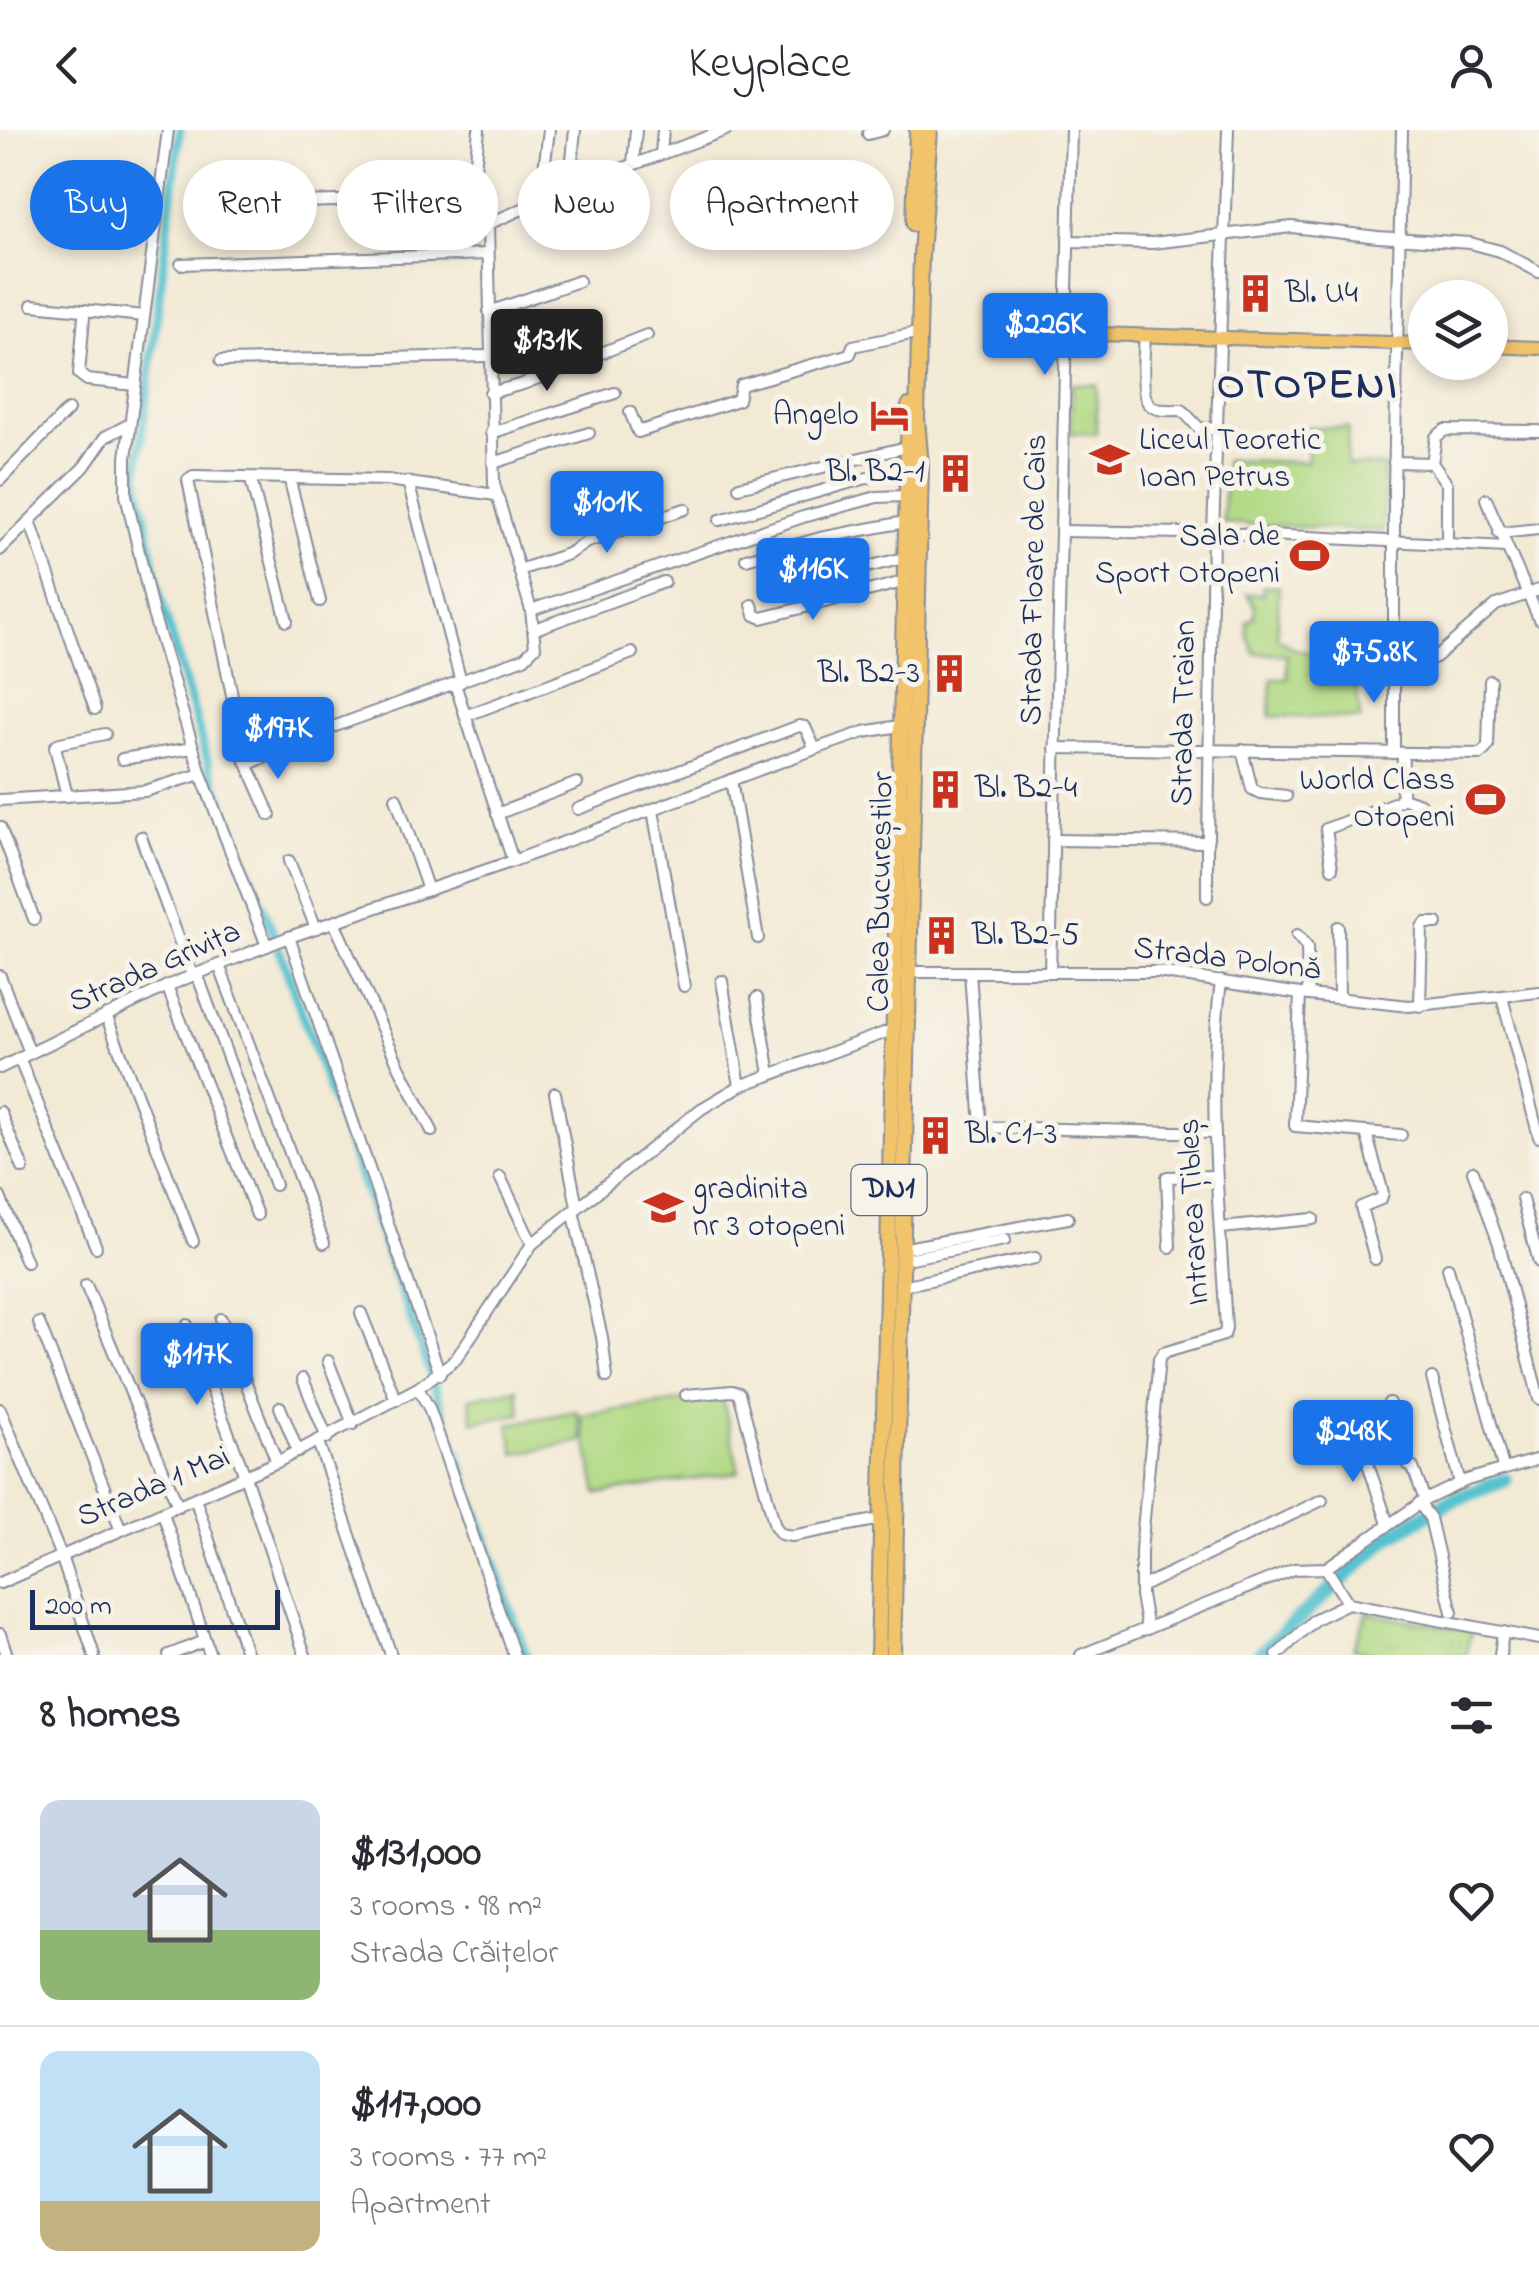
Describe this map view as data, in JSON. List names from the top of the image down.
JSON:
{
  "streets": {
    "highway": ["Calea Bucureștilor", "DN1"],
    "street": [
      "Strada Floare de Cais",
      "Strada Traian",
      "Strada Polonă",
      "Strada Grivița",
      "Intrarea Țibleș",
      "Strada 1 Mai"
    ]
  },
  "crossings": [
    ["Strada Floare de Cais", "Strada Traian"],
    ["Strada Floare de Cais", "Strada Polonă"],
    ["Calea Bucureștilor", "Strada Polonă"],
    ["Calea Bucureștilor", "Strada Grivița"],
    ["Calea Bucureștilor", "Strada 1 Mai"],
    ["Strada Polonă", "Intrarea Țibleș"]
  ],
  "districts": ["OTOPENI"],
  "places": {
    "building": [
      "Bl. U4",
      "Bl. B2-1",
      "Bl. B2-3",
      "Bl. B2-4",
      "Bl. B2-5",
      "Bl. C1-3"
    ],
    "hotel": ["Angelo"],
    "school or university": ["Liceul Teoretic Ioan Petrus", "gradinita nr 3 otopeni"],
    "sports": ["Sala de Sport Otopeni", "World Class Otopeni"]
  },
  "scale_bar": "200 m",
  "page": {
    "header": "Keyplace",
    "chip": [
      "Buy",
      "Rent",
      "Filters",
      "New",
      "Apartment"
    ],
    "price": [
      "$226K",
      "$131K",
      "$101K",
      "$116K",
      "$75.8K",
      "$197K",
      "$117K",
      "$248K"
    ],
    "scale": "200 m",
    "heading": "8 homes",
    "list": [
      {
        "name": "$131,000",
        "note": "3 rooms · 98 m² · Strada Crăițelor"
      },
      {
        "name": "$117,000",
        "note": "3 rooms · 77 m² · Apartment"
      }
    ]
  }
}
